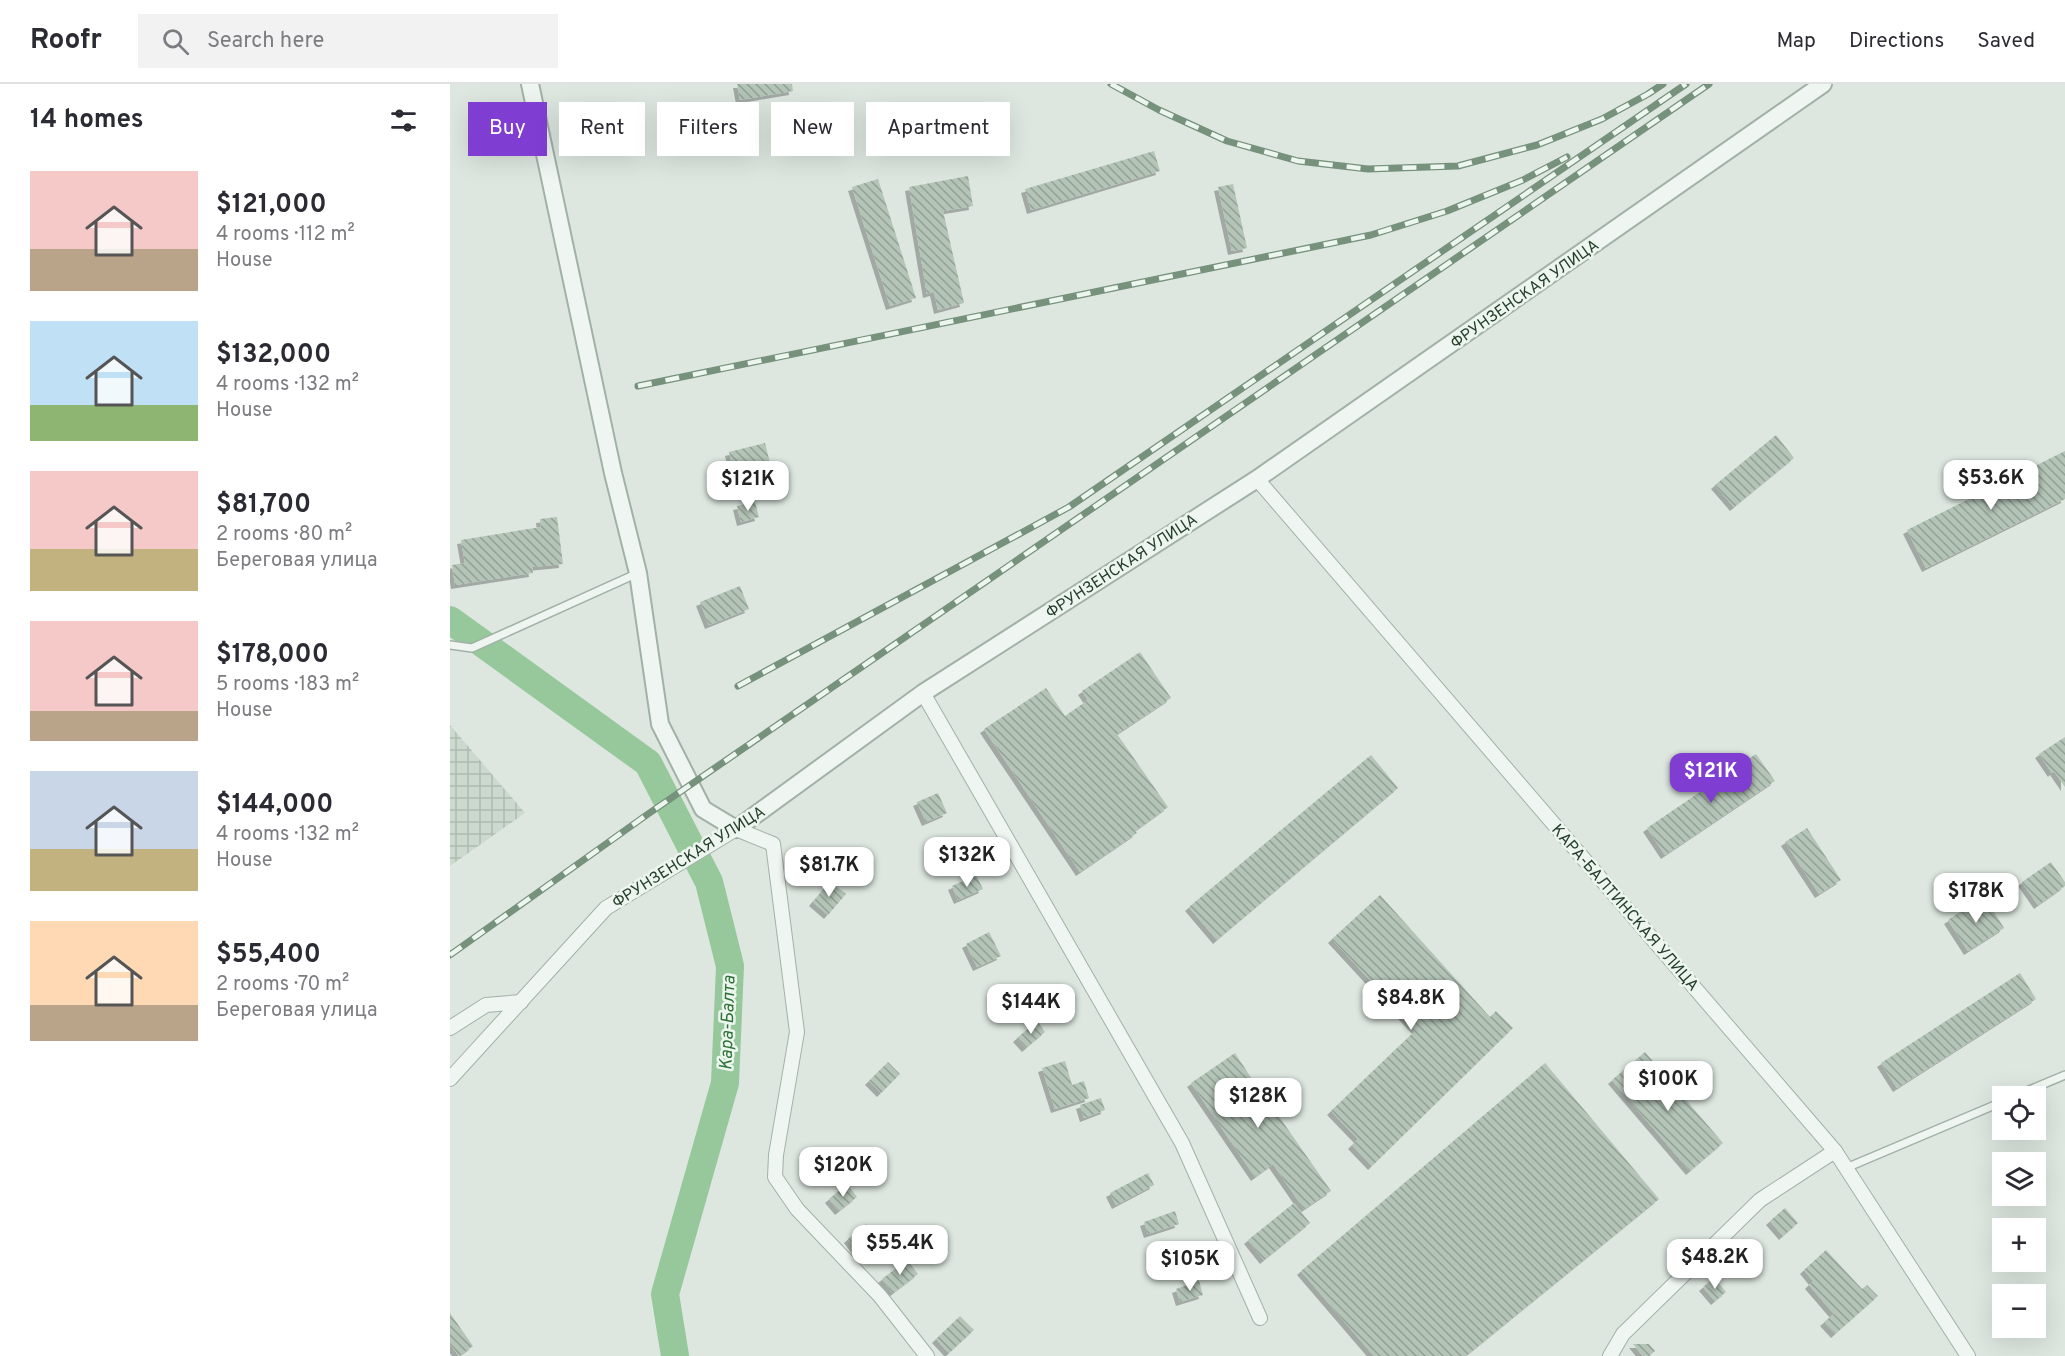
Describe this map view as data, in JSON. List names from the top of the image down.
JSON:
{
  "streets": {
    "street": ["ФРУНЗЕНСКАЯ УЛИЦА", "КАРА-БАЛТИНСКАЯ УЛИЦА"]
  },
  "crossings": [
    ["ФРУНЗЕНСКАЯ УЛИЦА", "КАРА-БАЛТИНСКАЯ УЛИЦА"]
  ],
  "water": ["Кара-Балта"],
  "page": {
    "header": "Roofr",
    "search": "Search here",
    "nav": ["Map", "Directions", "Saved"],
    "heading": "14 homes",
    "chip": [
      "Buy",
      "Rent",
      "Filters",
      "New",
      "Apartment"
    ],
    "list": [
      {
        "name": "$121,000",
        "note": "4 rooms · 112 m² · House"
      },
      {
        "name": "$132,000",
        "note": "4 rooms · 132 m² · House"
      },
      {
        "name": "$81,700",
        "note": "2 rooms · 80 m² · Береговая улица"
      },
      {
        "name": "$178,000",
        "note": "5 rooms · 183 m² · House"
      },
      {
        "name": "$144,000",
        "note": "4 rooms · 132 m² · House"
      },
      {
        "name": "$55,400",
        "note": "2 rooms · 70 m² · Береговая улица"
      }
    ],
    "price": [
      "$53.6K",
      "$121K",
      "$121K",
      "$132K",
      "$81.7K",
      "$178K",
      "$84.8K",
      "$144K",
      "$100K",
      "$128K",
      "$120K",
      "$55.4K",
      "$48.2K",
      "$105K"
    ],
    "map_buttons": ["+", "−"]
  }
}
